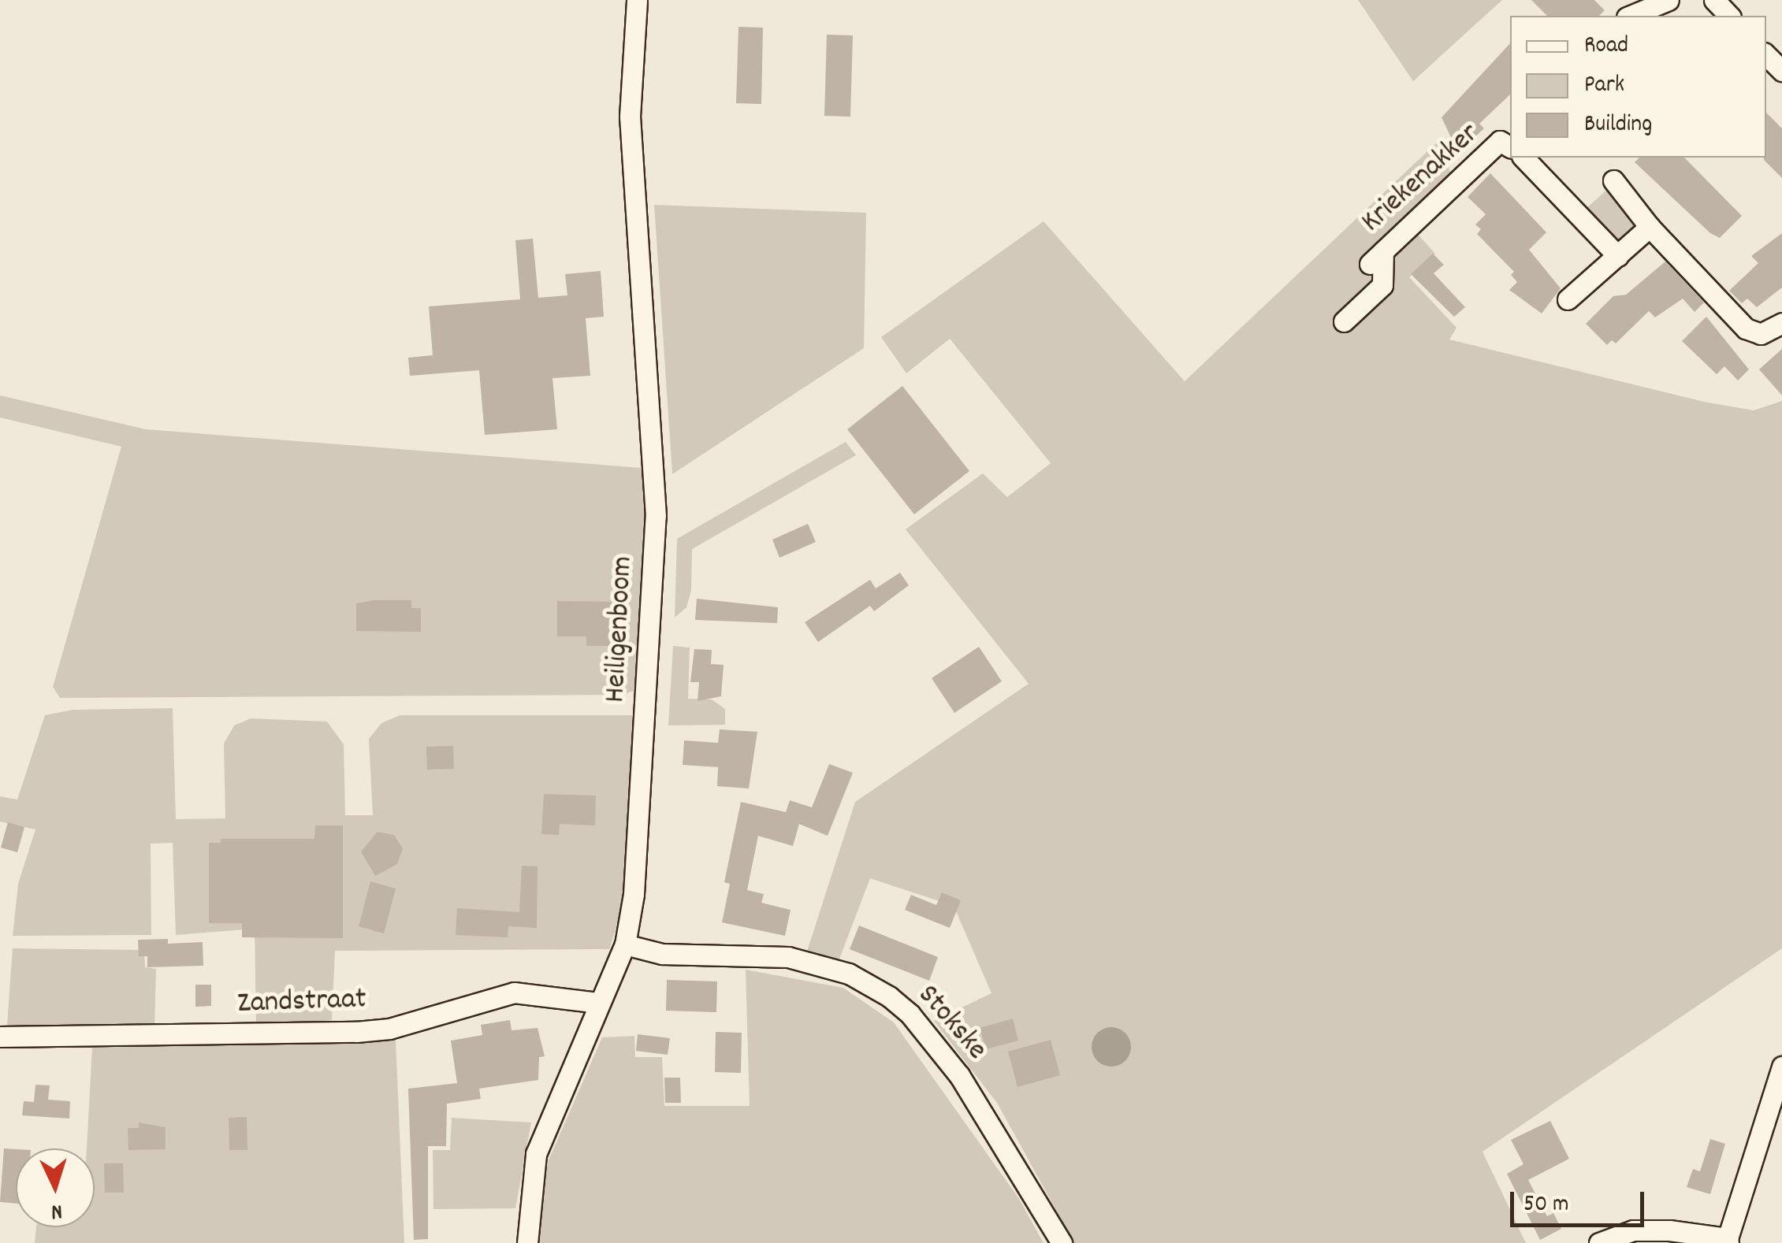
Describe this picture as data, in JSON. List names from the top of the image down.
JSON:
{
  "streets": {
    "street": [
      "Kriekenakker",
      "Heiligenboom",
      "Zandstraat",
      "Stokske"
    ]
  },
  "crossings": [
    ["Heiligenboom", "Zandstraat"],
    ["Heiligenboom", "Stokske"]
  ],
  "legend": ["Road", "Park", "Building"],
  "scale_bar": "50 m",
  "north": "bottom"
}
